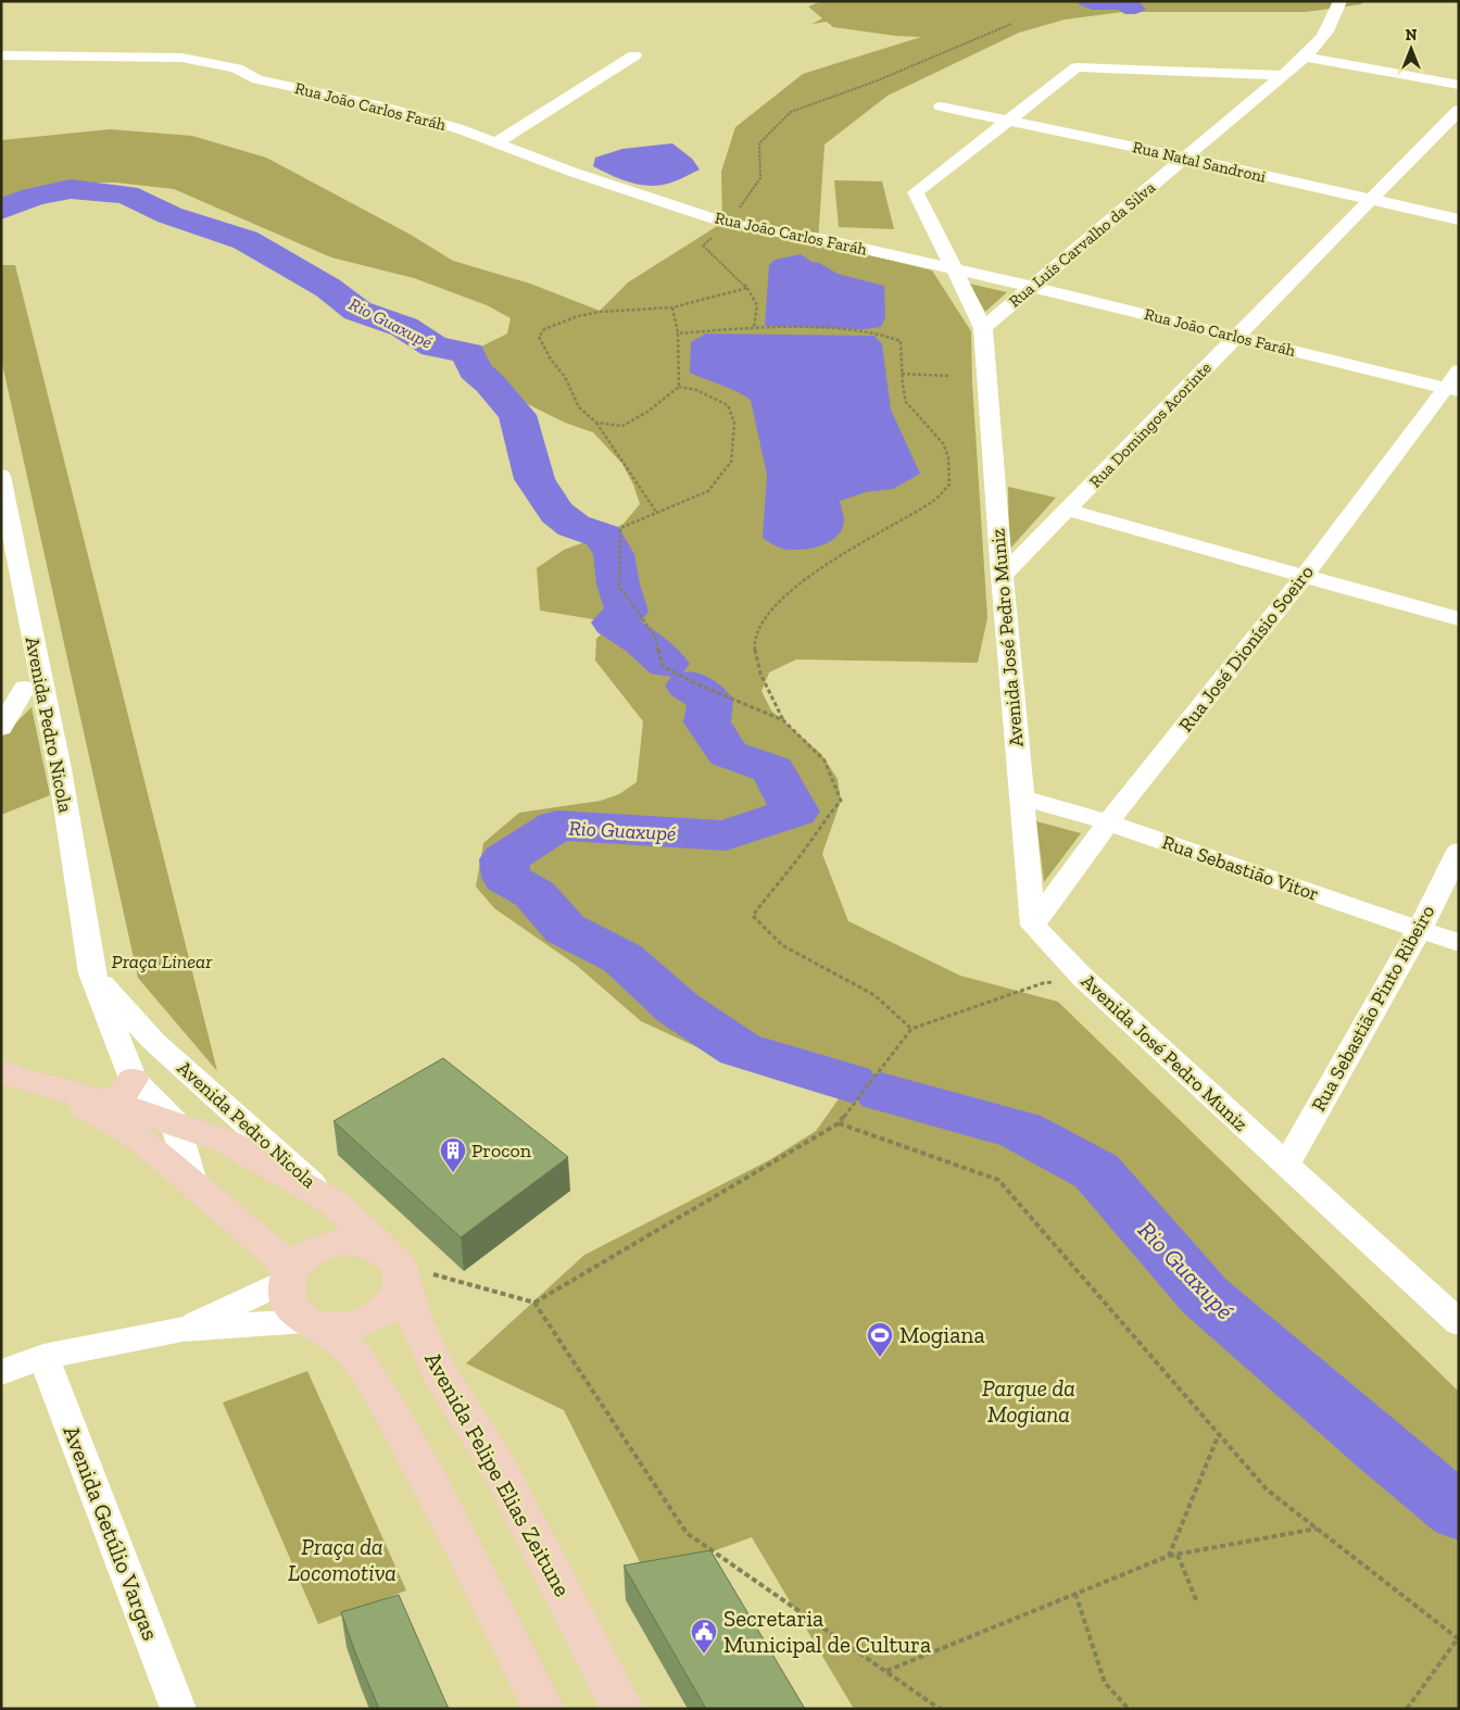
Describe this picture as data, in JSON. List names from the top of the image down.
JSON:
{
  "streets": {
    "main road": ["Avenida Felipe Elias Zeitune"],
    "street": [
      "Rua João Carlos Faráh",
      "Rua Natal Sandroni",
      "Rua Luís Carvalho da Silva",
      "Rua Domingos Acorinte",
      "Avenida José Pedro Muniz",
      "Rua José Dionísio Soeiro",
      "Avenida Pedro Nicola",
      "Rua Sebastião Vitor",
      "Rua Sebastião Pinto Ribeiro",
      "Avenida Getúlio Vargas"
    ]
  },
  "crossings": [
    ["Rua João Carlos Faráh", "Rua Luís Carvalho da Silva"],
    ["Rua João Carlos Faráh", "Rua Domingos Acorinte"],
    ["Rua João Carlos Faráh", "Avenida José Pedro Muniz"],
    ["Rua João Carlos Faráh", "Rua José Dionísio Soeiro"],
    ["Rua Natal Sandroni", "Rua Luís Carvalho da Silva"],
    ["Rua Natal Sandroni", "Rua Domingos Acorinte"],
    ["Rua Natal Sandroni", "Avenida José Pedro Muniz"],
    ["Rua Luís Carvalho da Silva", "Avenida José Pedro Muniz"],
    ["Rua Domingos Acorinte", "Avenida José Pedro Muniz"],
    ["Avenida José Pedro Muniz", "Rua José Dionísio Soeiro"],
    ["Avenida José Pedro Muniz", "Rua Sebastião Vitor"],
    ["Avenida José Pedro Muniz", "Rua Sebastião Pinto Ribeiro"],
    ["Rua José Dionísio Soeiro", "Rua Sebastião Vitor"],
    ["Rua Sebastião Vitor", "Rua Sebastião Pinto Ribeiro"]
  ],
  "water": ["Rio Guaxupé"],
  "parks": ["Praça Linear", "Parque da Mogiana", "Praça da Locomotiva"],
  "places": {
    "building": ["Procon"],
    "sports": ["Mogiana"],
    "public building": ["Secretaria Municipal de Cultura"]
  },
  "north": "top"
}
